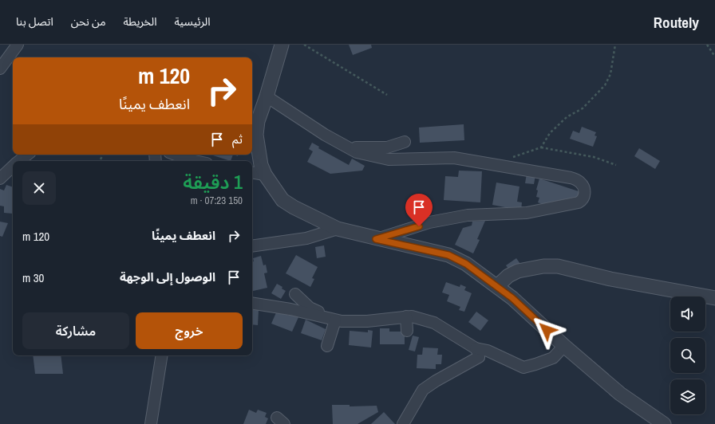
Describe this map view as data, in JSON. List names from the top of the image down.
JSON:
{
  "page": {
    "header": "Routely",
    "nav": [
      "الرئيسية",
      "الخريطة",
      "من نحن",
      "اتصل بنا"
    ],
    "turn": ["120 m", "انعطف يمينًا"],
    "then": "ثم",
    "heading": ["1 دقيقة", "150 m · 07:23"],
    "list": [
      {
        "name": "انعطف يمينًا",
        "value": "120 m"
      },
      {
        "name": "الوصول إلى الوجهة",
        "value": "30 m"
      }
    ],
    "buttons": ["خروج", "مشاركة"]
  }
}
